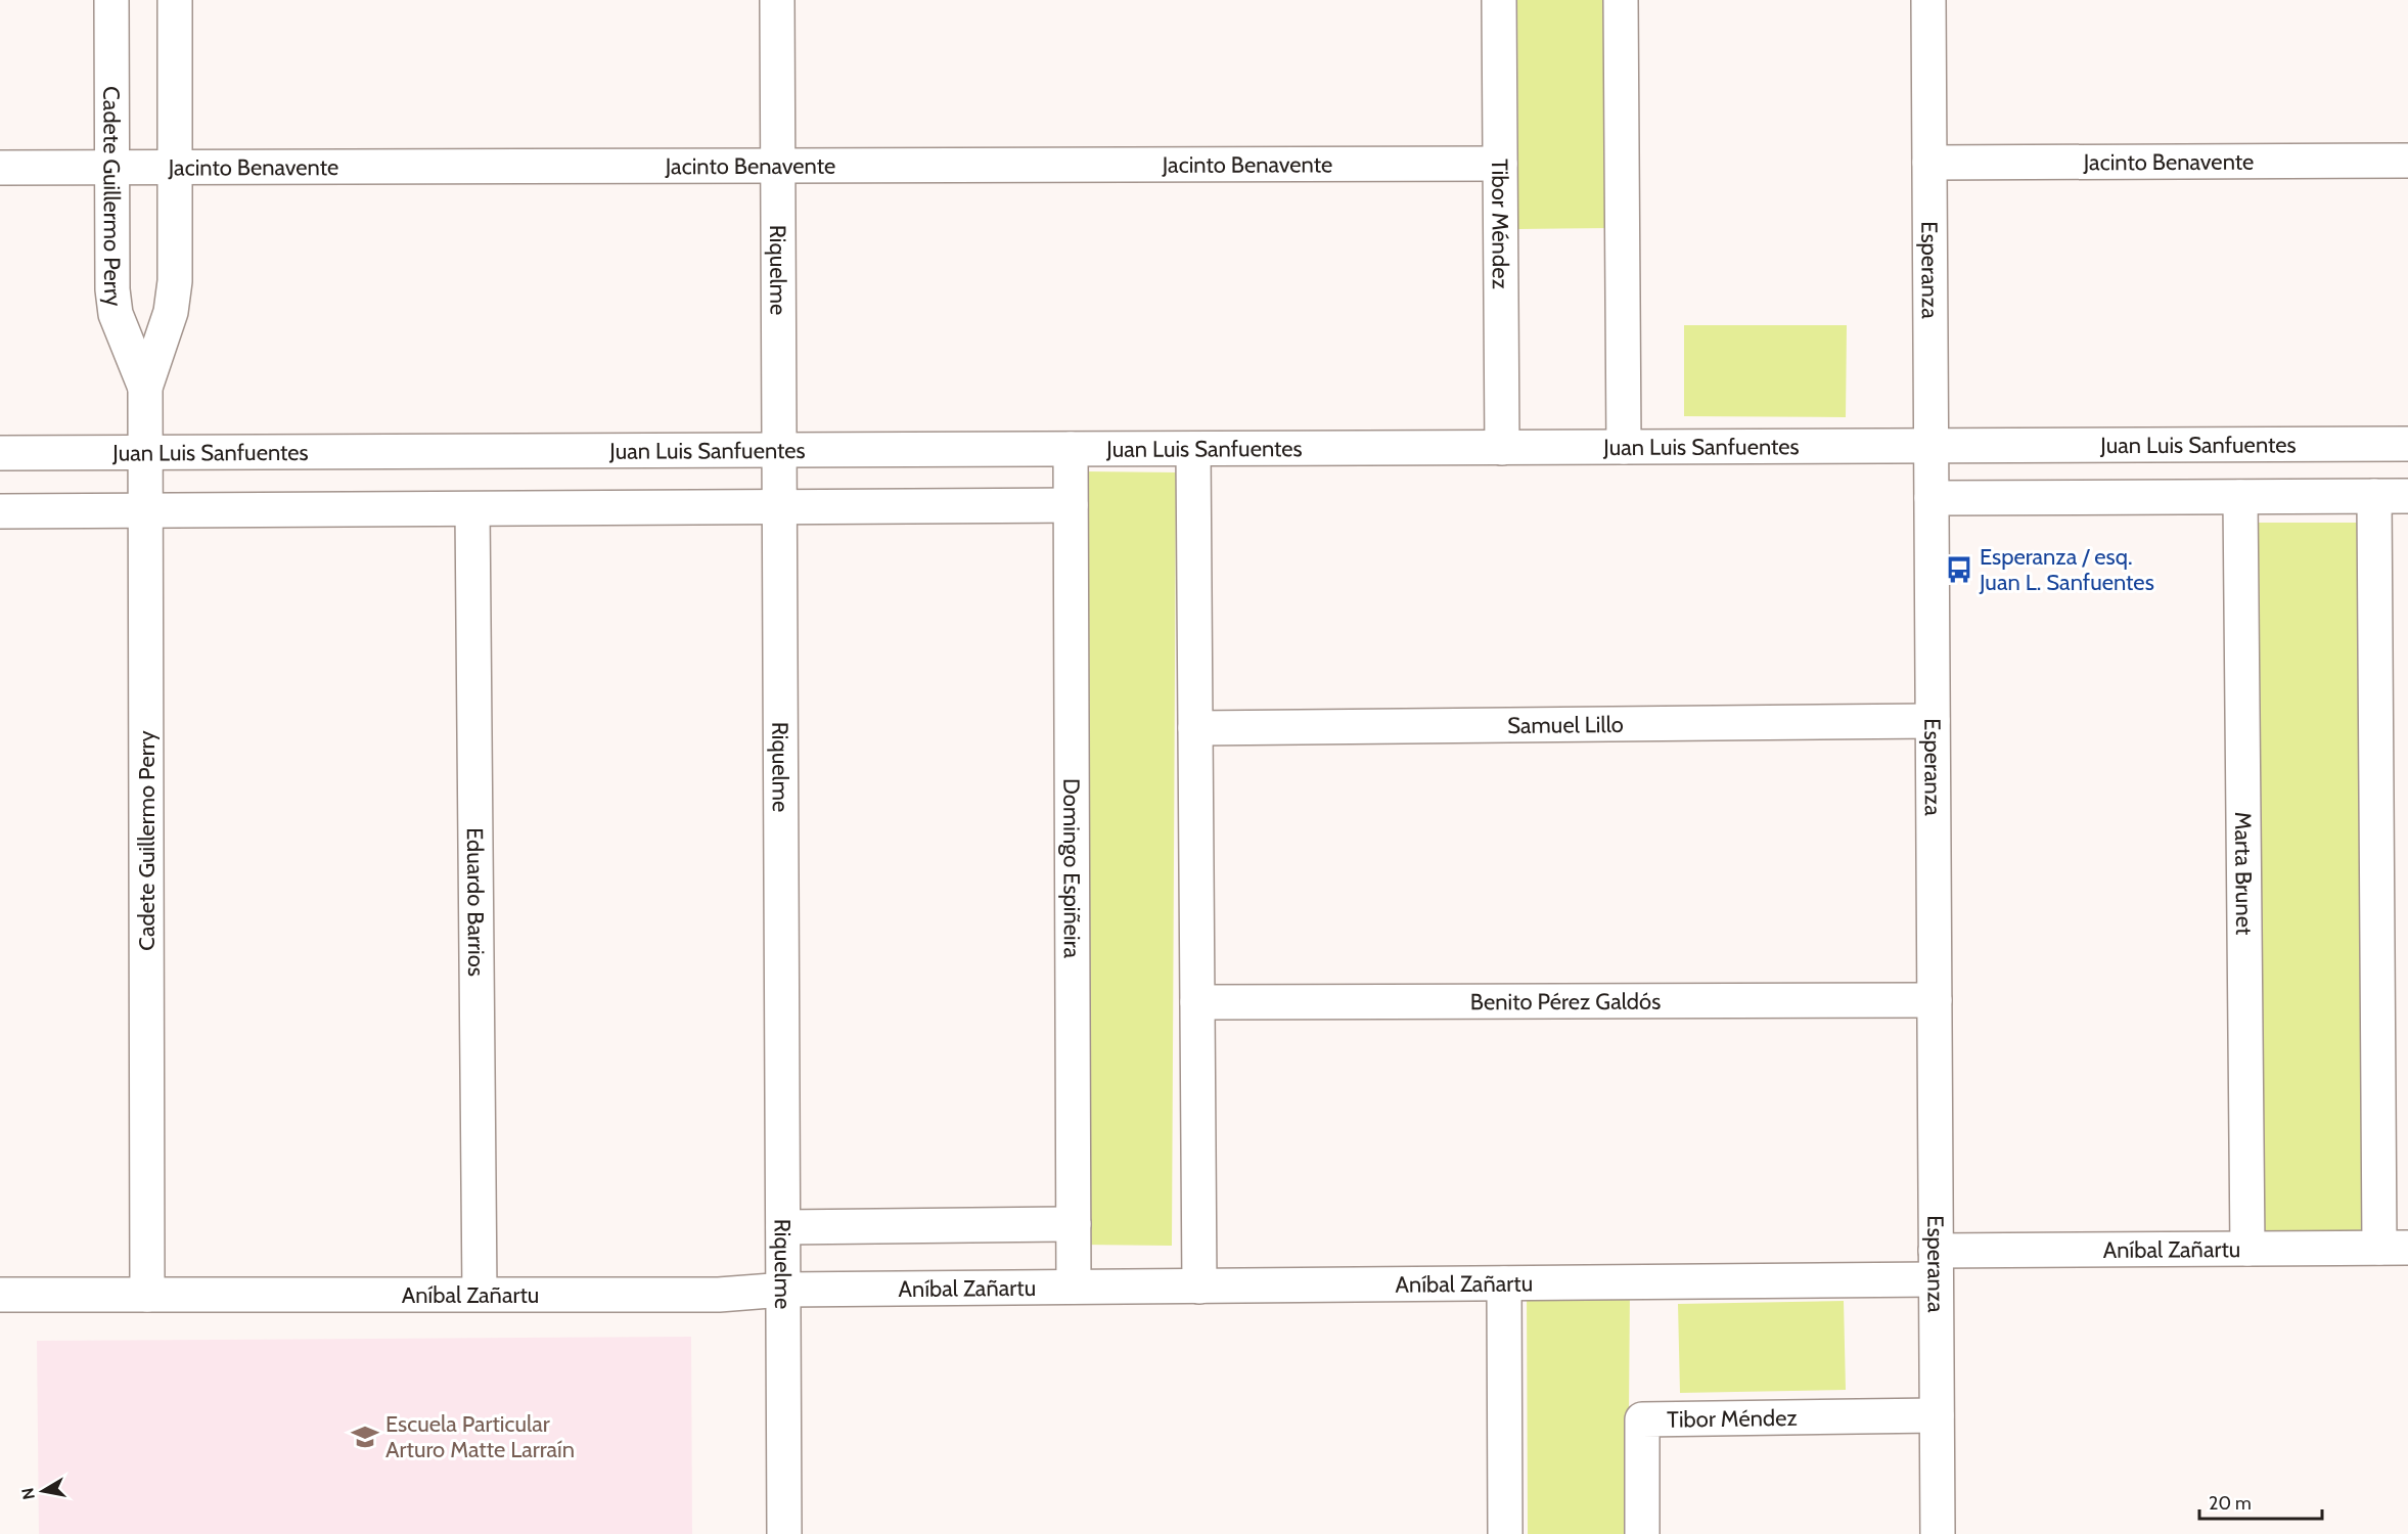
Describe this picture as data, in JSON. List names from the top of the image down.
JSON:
{
  "streets": {
    "street": [
      "Jacinto Benavente",
      "Cadete Guillermo Perry",
      "Tibor Méndez",
      "Riquelme",
      "Esperanza",
      "Juan Luis Sanfuentes",
      "Samuel Lillo",
      "Domingo Espiñeira",
      "Marta Brunet",
      "Eduardo Barrios",
      "Benito Pérez Galdós",
      "Aníbal Zañartu"
    ]
  },
  "crossings": [
    ["Jacinto Benavente", "Cadete Guillermo Perry"],
    ["Jacinto Benavente", "Tibor Méndez"],
    ["Jacinto Benavente", "Riquelme"],
    ["Jacinto Benavente", "Esperanza"],
    ["Cadete Guillermo Perry", "Juan Luis Sanfuentes"],
    ["Cadete Guillermo Perry", "Aníbal Zañartu"],
    ["Tibor Méndez", "Esperanza"],
    ["Tibor Méndez", "Juan Luis Sanfuentes"],
    ["Riquelme", "Juan Luis Sanfuentes"],
    ["Riquelme", "Aníbal Zañartu"],
    ["Esperanza", "Juan Luis Sanfuentes"],
    ["Esperanza", "Samuel Lillo"],
    ["Esperanza", "Benito Pérez Galdós"],
    ["Esperanza", "Aníbal Zañartu"],
    ["Juan Luis Sanfuentes", "Domingo Espiñeira"],
    ["Domingo Espiñeira", "Aníbal Zañartu"],
    ["Marta Brunet", "Aníbal Zañartu"],
    ["Eduardo Barrios", "Aníbal Zañartu"]
  ],
  "places": {
    "bus stop": ["Esperanza / esq. Juan L. Sanfuentes"],
    "school or university": ["Escuela Particular Arturo Matte Larraín"]
  },
  "scale_bar": "20 m",
  "north": "left"
}
